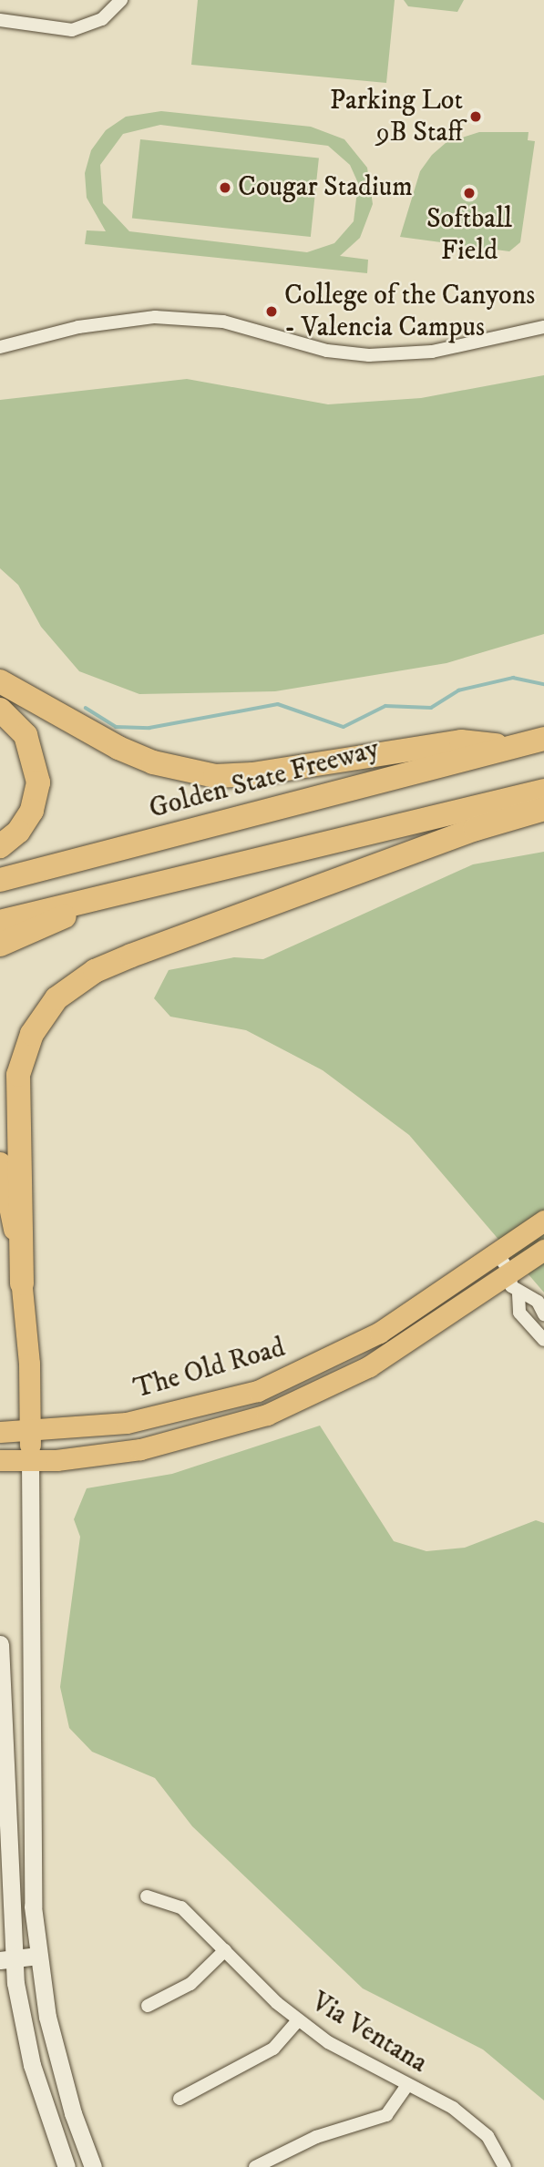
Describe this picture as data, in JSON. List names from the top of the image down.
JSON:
{
  "streets": {
    "highway": ["Golden State Freeway"],
    "main road": ["The Old Road"],
    "street": ["Via Ventana"]
  },
  "places": [
    "Parking Lot 9B Staff",
    "Cougar Stadium",
    "Softball Field",
    "College of the Canyons - Valencia Campus"
  ]
}
